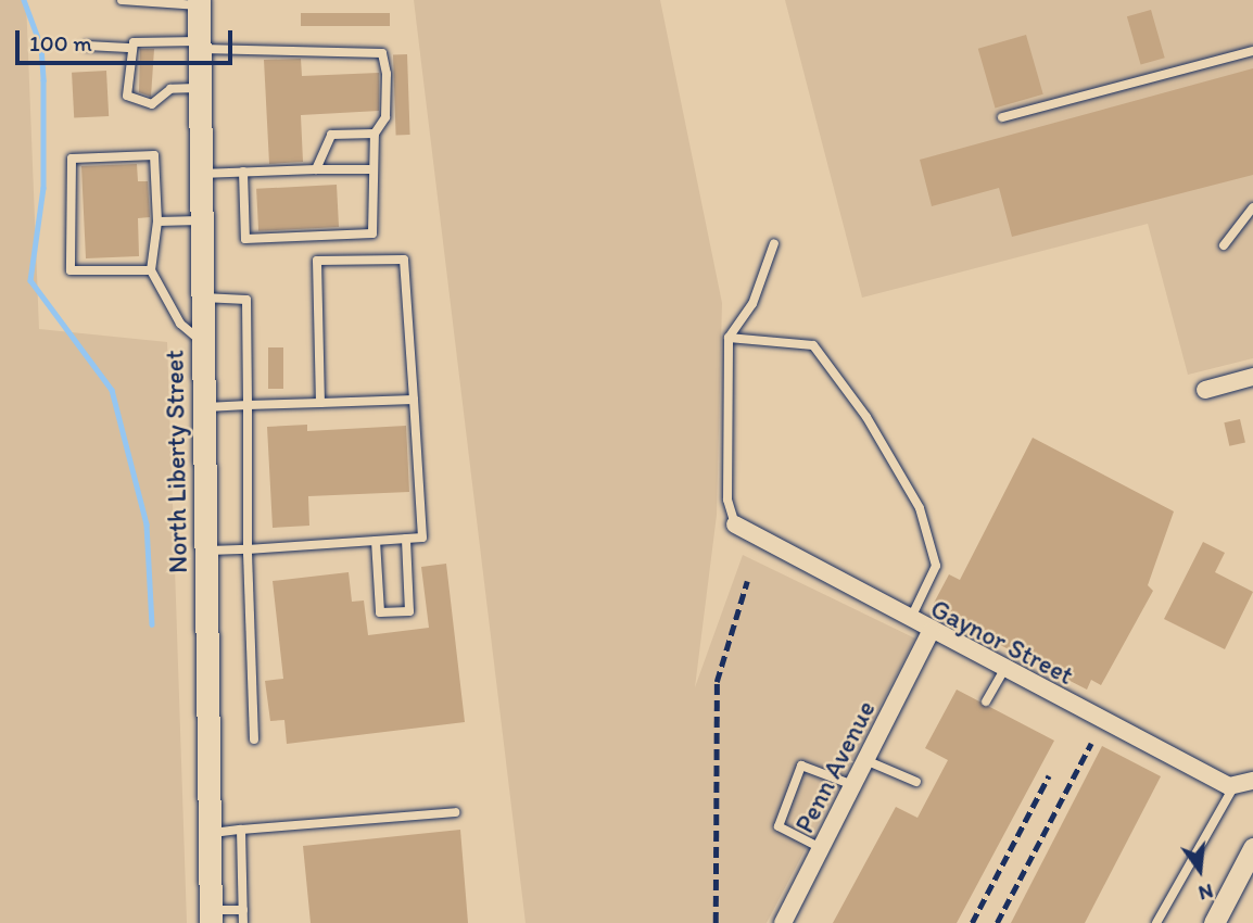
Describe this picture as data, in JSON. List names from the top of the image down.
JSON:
{
  "streets": {
    "main road": ["North Liberty Street"],
    "street": ["Gaynor Street", "Penn Avenue"]
  },
  "crossings": [
    ["Gaynor Street", "Penn Avenue"]
  ],
  "scale_bar": "100 m",
  "north": "bottom"
}
